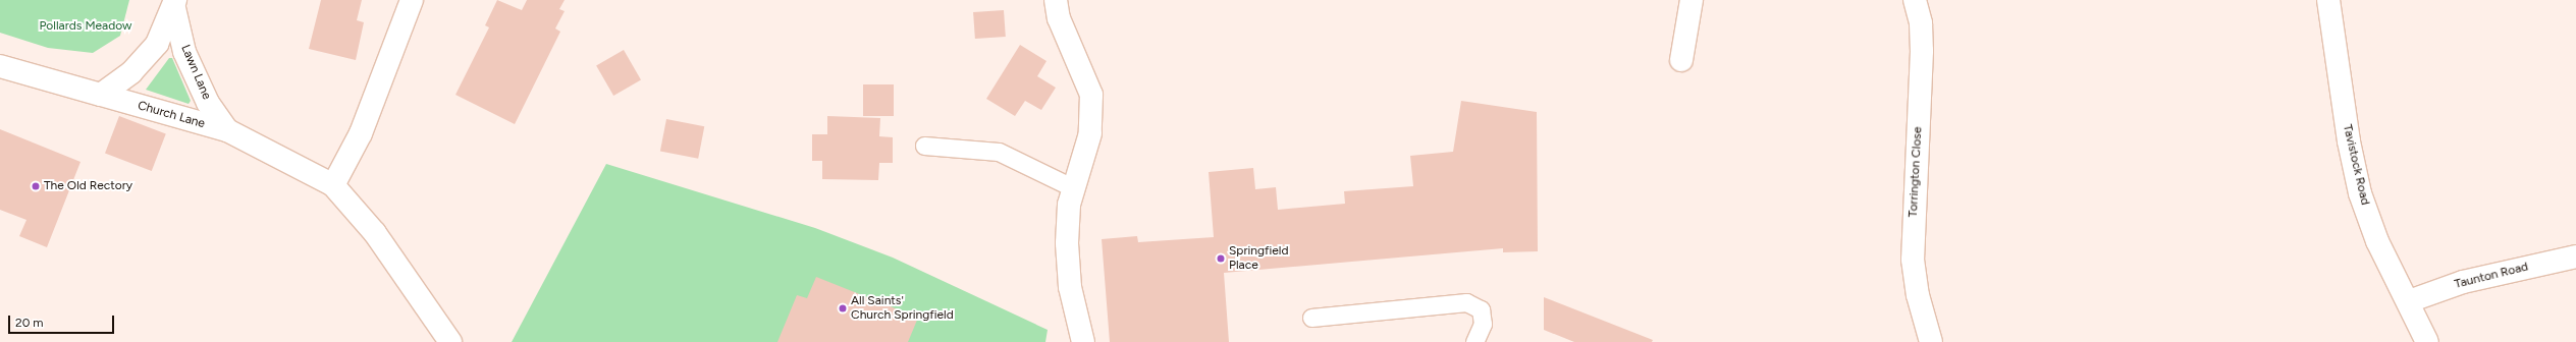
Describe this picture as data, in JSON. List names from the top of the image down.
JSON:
{
  "streets": {
    "street": [
      "Lawn Lane",
      "Church Lane",
      "Tavistock Road",
      "Torrington Close",
      "Taunton Road"
    ]
  },
  "crossings": [
    ["Lawn Lane", "Church Lane"],
    ["Tavistock Road", "Taunton Road"]
  ],
  "parks": ["Pollards Meadow"],
  "places": ["The Old Rectory", "Springfield Place", "All Saints' Church Springfield"],
  "scale_bar": "20 m"
}
